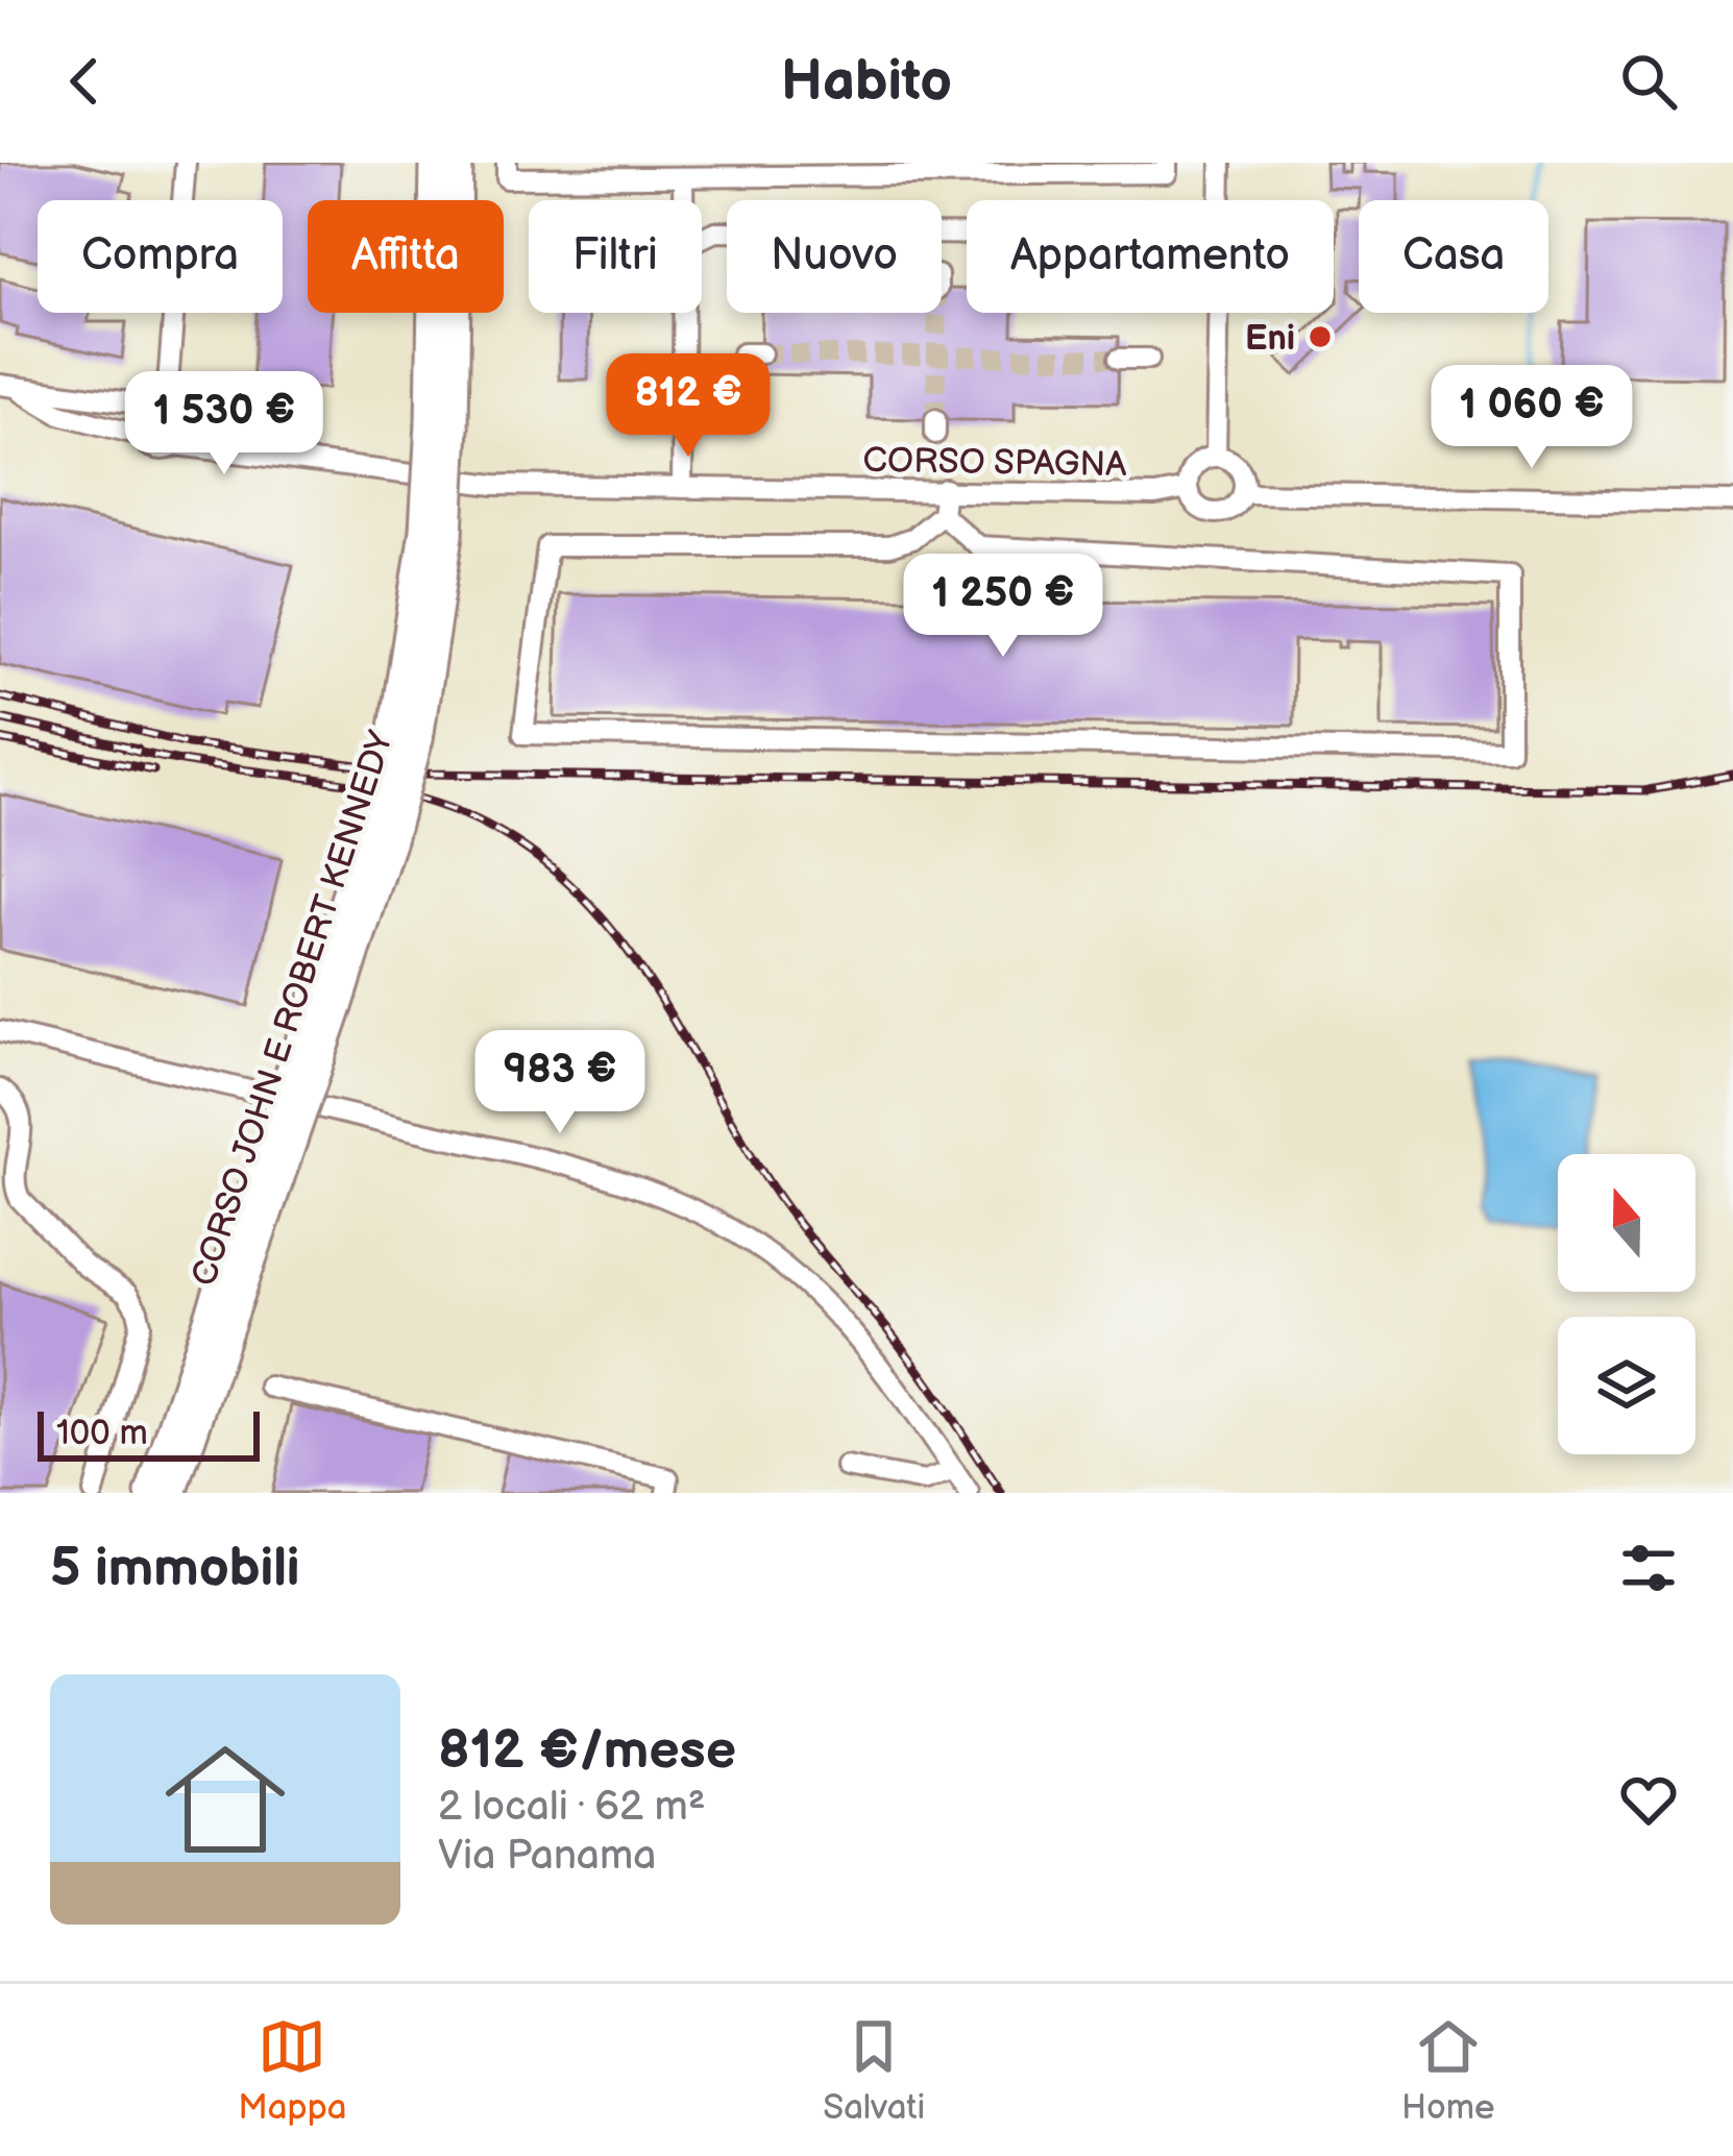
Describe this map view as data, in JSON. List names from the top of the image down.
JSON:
{
  "streets": {
    "highway": ["CORSO JOHN E ROBERT KENNEDY"],
    "street": ["CORSO SPAGNA"]
  },
  "places": ["Eni"],
  "scale_bar": "100 m",
  "north": "top",
  "page": {
    "header": "Habito",
    "chip": [
      "Compra",
      "Affitta",
      "Filtri",
      "Nuovo",
      "Appartamento",
      "Casa"
    ],
    "price": [
      "812 €",
      "1 060 €",
      "1 530 €",
      "1 250 €",
      "983 €"
    ],
    "scale": "100 m",
    "heading": "5 immobili",
    "list": [
      {
        "name": "812 €/mese",
        "note": "2 locali · 62 m² · Via Panama"
      }
    ],
    "tabs": ["Mappa", "Salvati", "Home"]
  }
}
